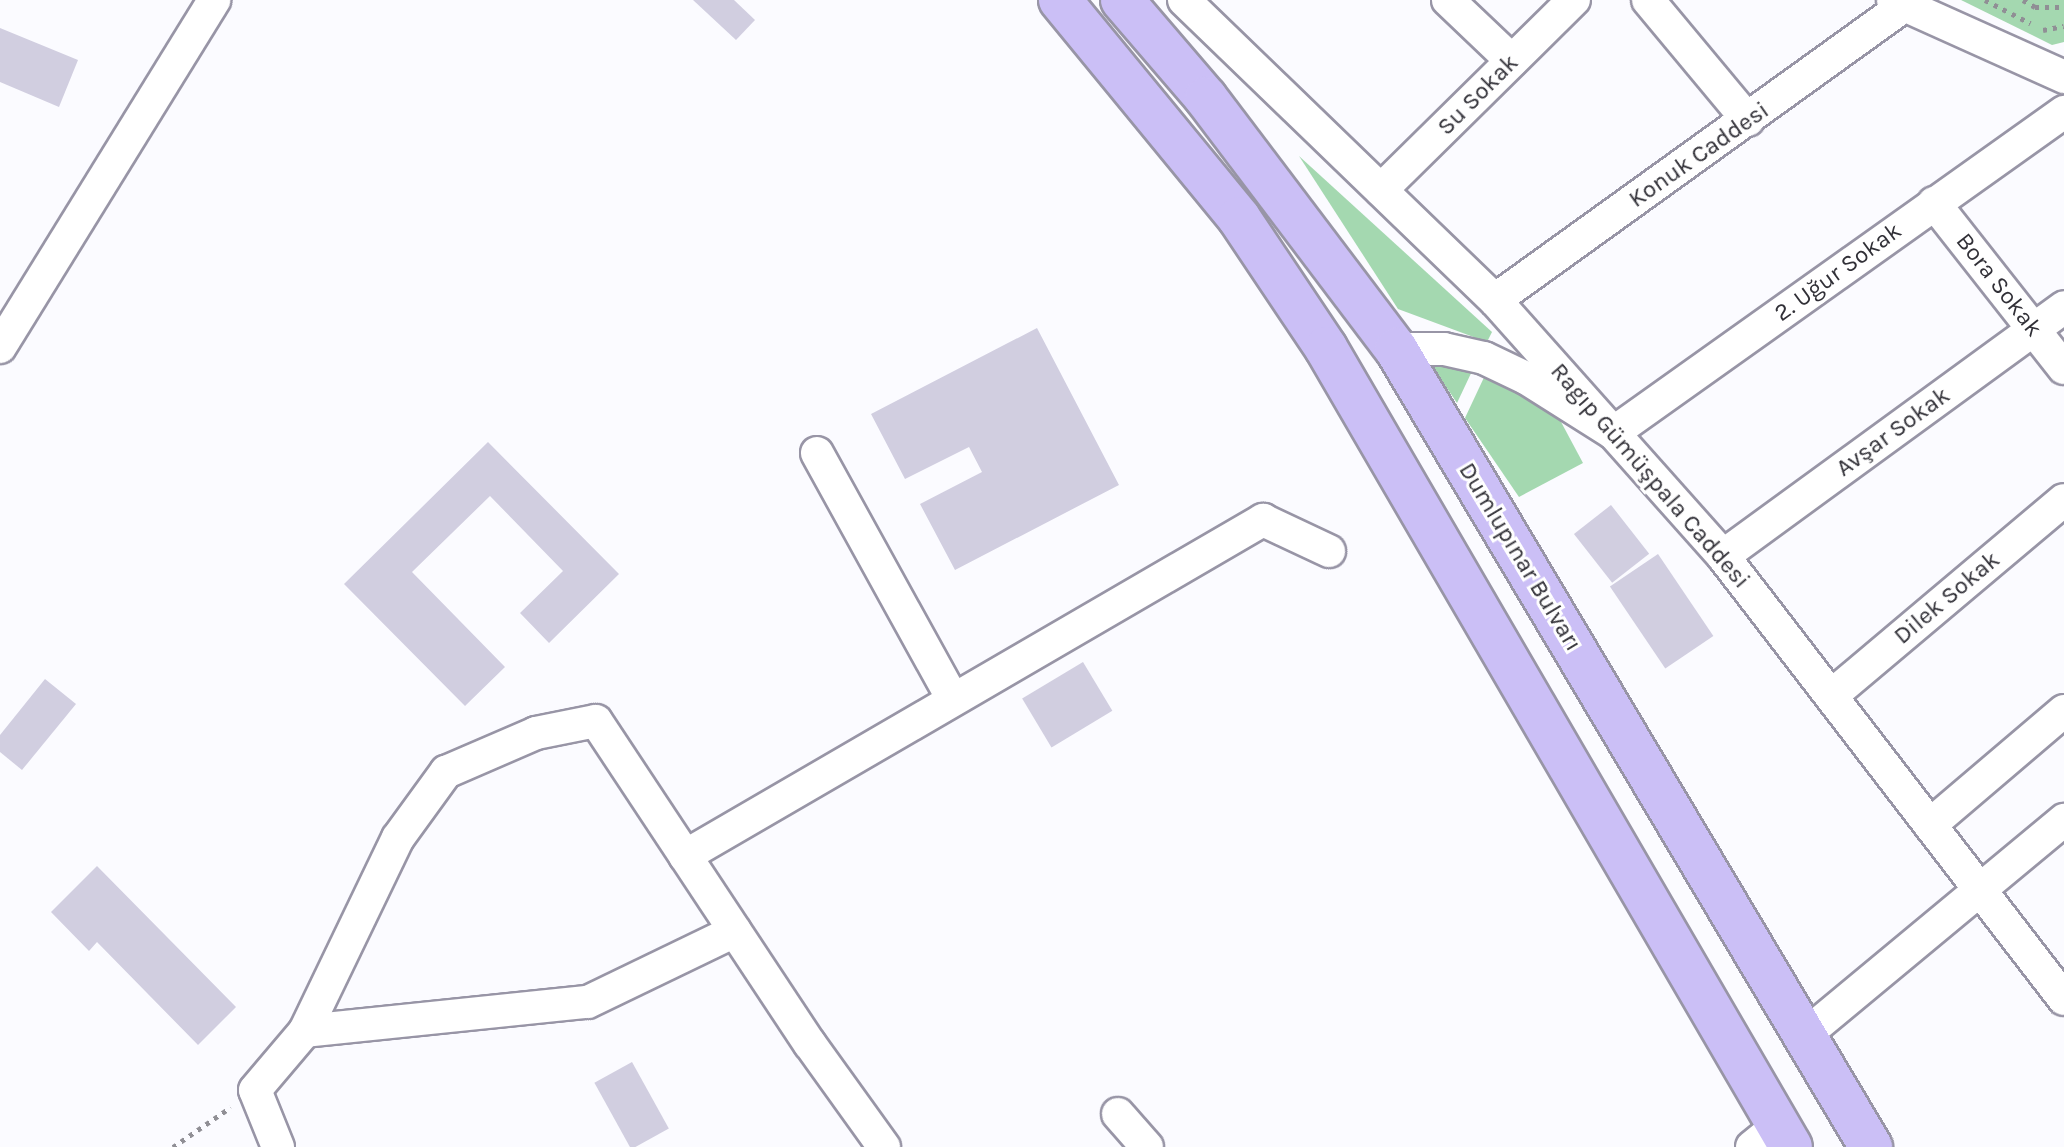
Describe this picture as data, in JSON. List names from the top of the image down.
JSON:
{
  "streets": {
    "main road": ["Dumlupınar Bulvarı"],
    "street": [
      "Su Sokak",
      "Konuk Caddesi",
      "2. Uğur Sokak",
      "Bora Sokak",
      "Avşar Sokak",
      "Ragıp Gümüşpala Caddesi",
      "Dilek Sokak"
    ]
  },
  "crossings": [
    ["Su Sokak", "Ragıp Gümüşpala Caddesi"],
    ["Konuk Caddesi", "Ragıp Gümüşpala Caddesi"],
    ["2. Uğur Sokak", "Bora Sokak"],
    ["2. Uğur Sokak", "Ragıp Gümüşpala Caddesi"],
    ["Bora Sokak", "Avşar Sokak"],
    ["Avşar Sokak", "Ragıp Gümüşpala Caddesi"],
    ["Ragıp Gümüşpala Caddesi", "Dilek Sokak"]
  ]
}
